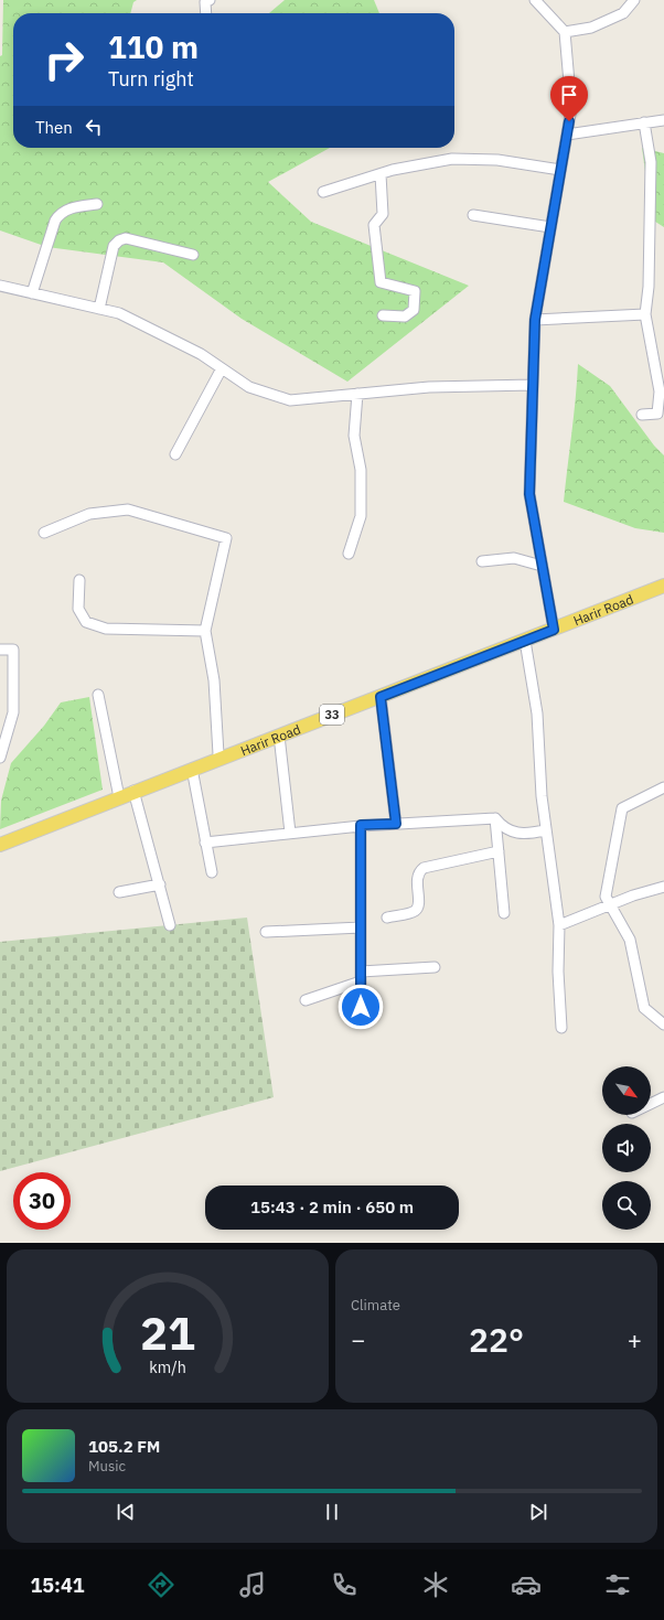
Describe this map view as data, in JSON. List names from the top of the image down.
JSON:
{
  "streets": {
    "main road": ["Harir Road", "33"]
  },
  "north": "bottom right",
  "page": {
    "turn": ["110 m", "Turn right"],
    "then": "Then",
    "limit": "30",
    "trip": "15:43 · 2 min · 650 m",
    "tile": "Climate",
    "heat": ["−", "22°", "+"],
    "song": ["105.2 FM", "Music"],
    "tabs": "15:41",
    "gauge": ["21", "km/h"]
  }
}
